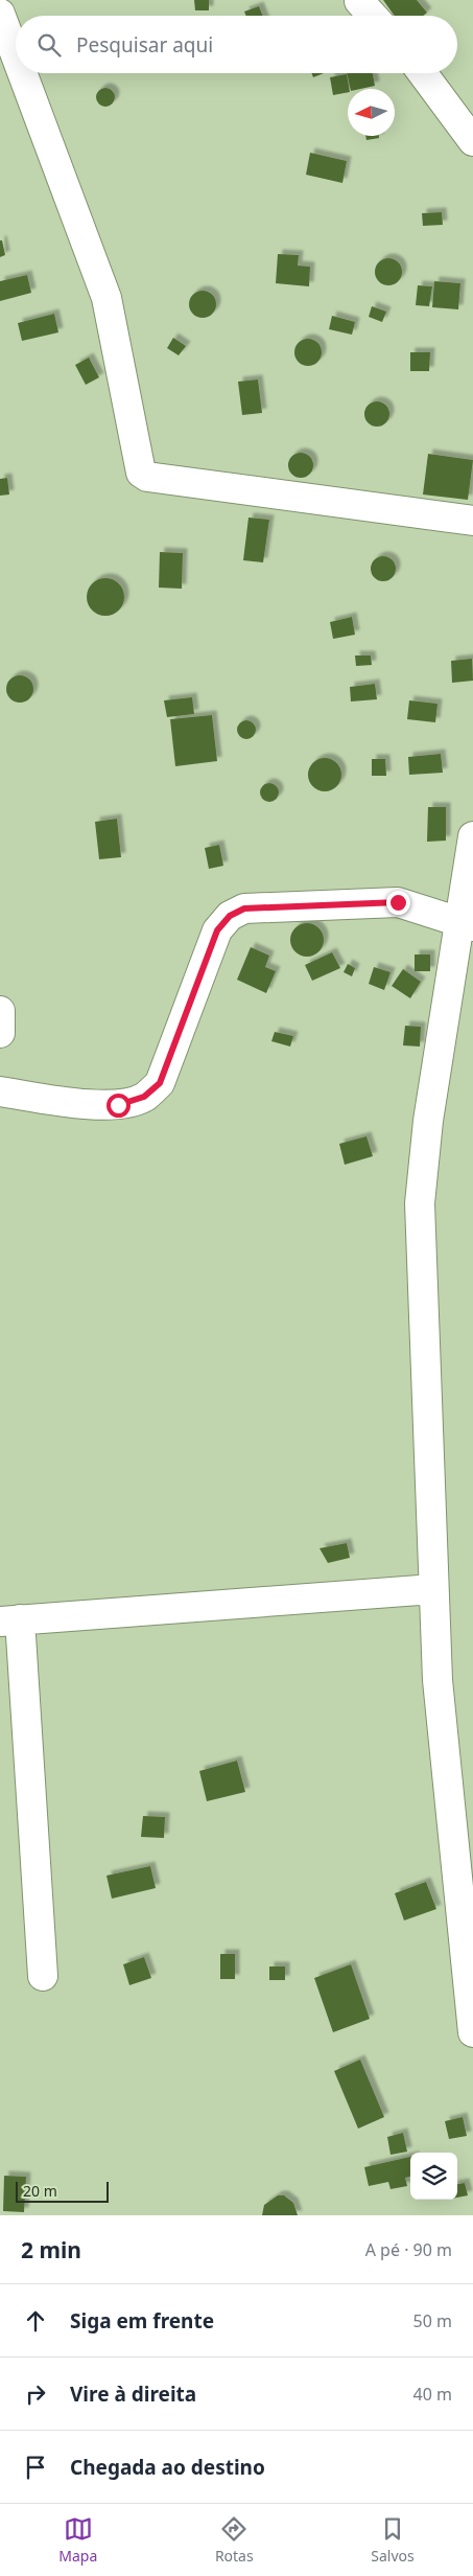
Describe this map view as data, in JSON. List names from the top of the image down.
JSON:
{
  "scale_bar": "20 m",
  "north": "left",
  "page": {
    "search": "Pesquisar aqui",
    "scale": "20 m",
    "heading": ["2 min", "A pé · 90 m"],
    "list": [
      ["Siga em frente", "50 m"],
      ["Vire à direita", "40 m"],
      "Chegada ao destino"
    ],
    "nav": ["Mapa", "Rotas", "Salvos"]
  }
}
